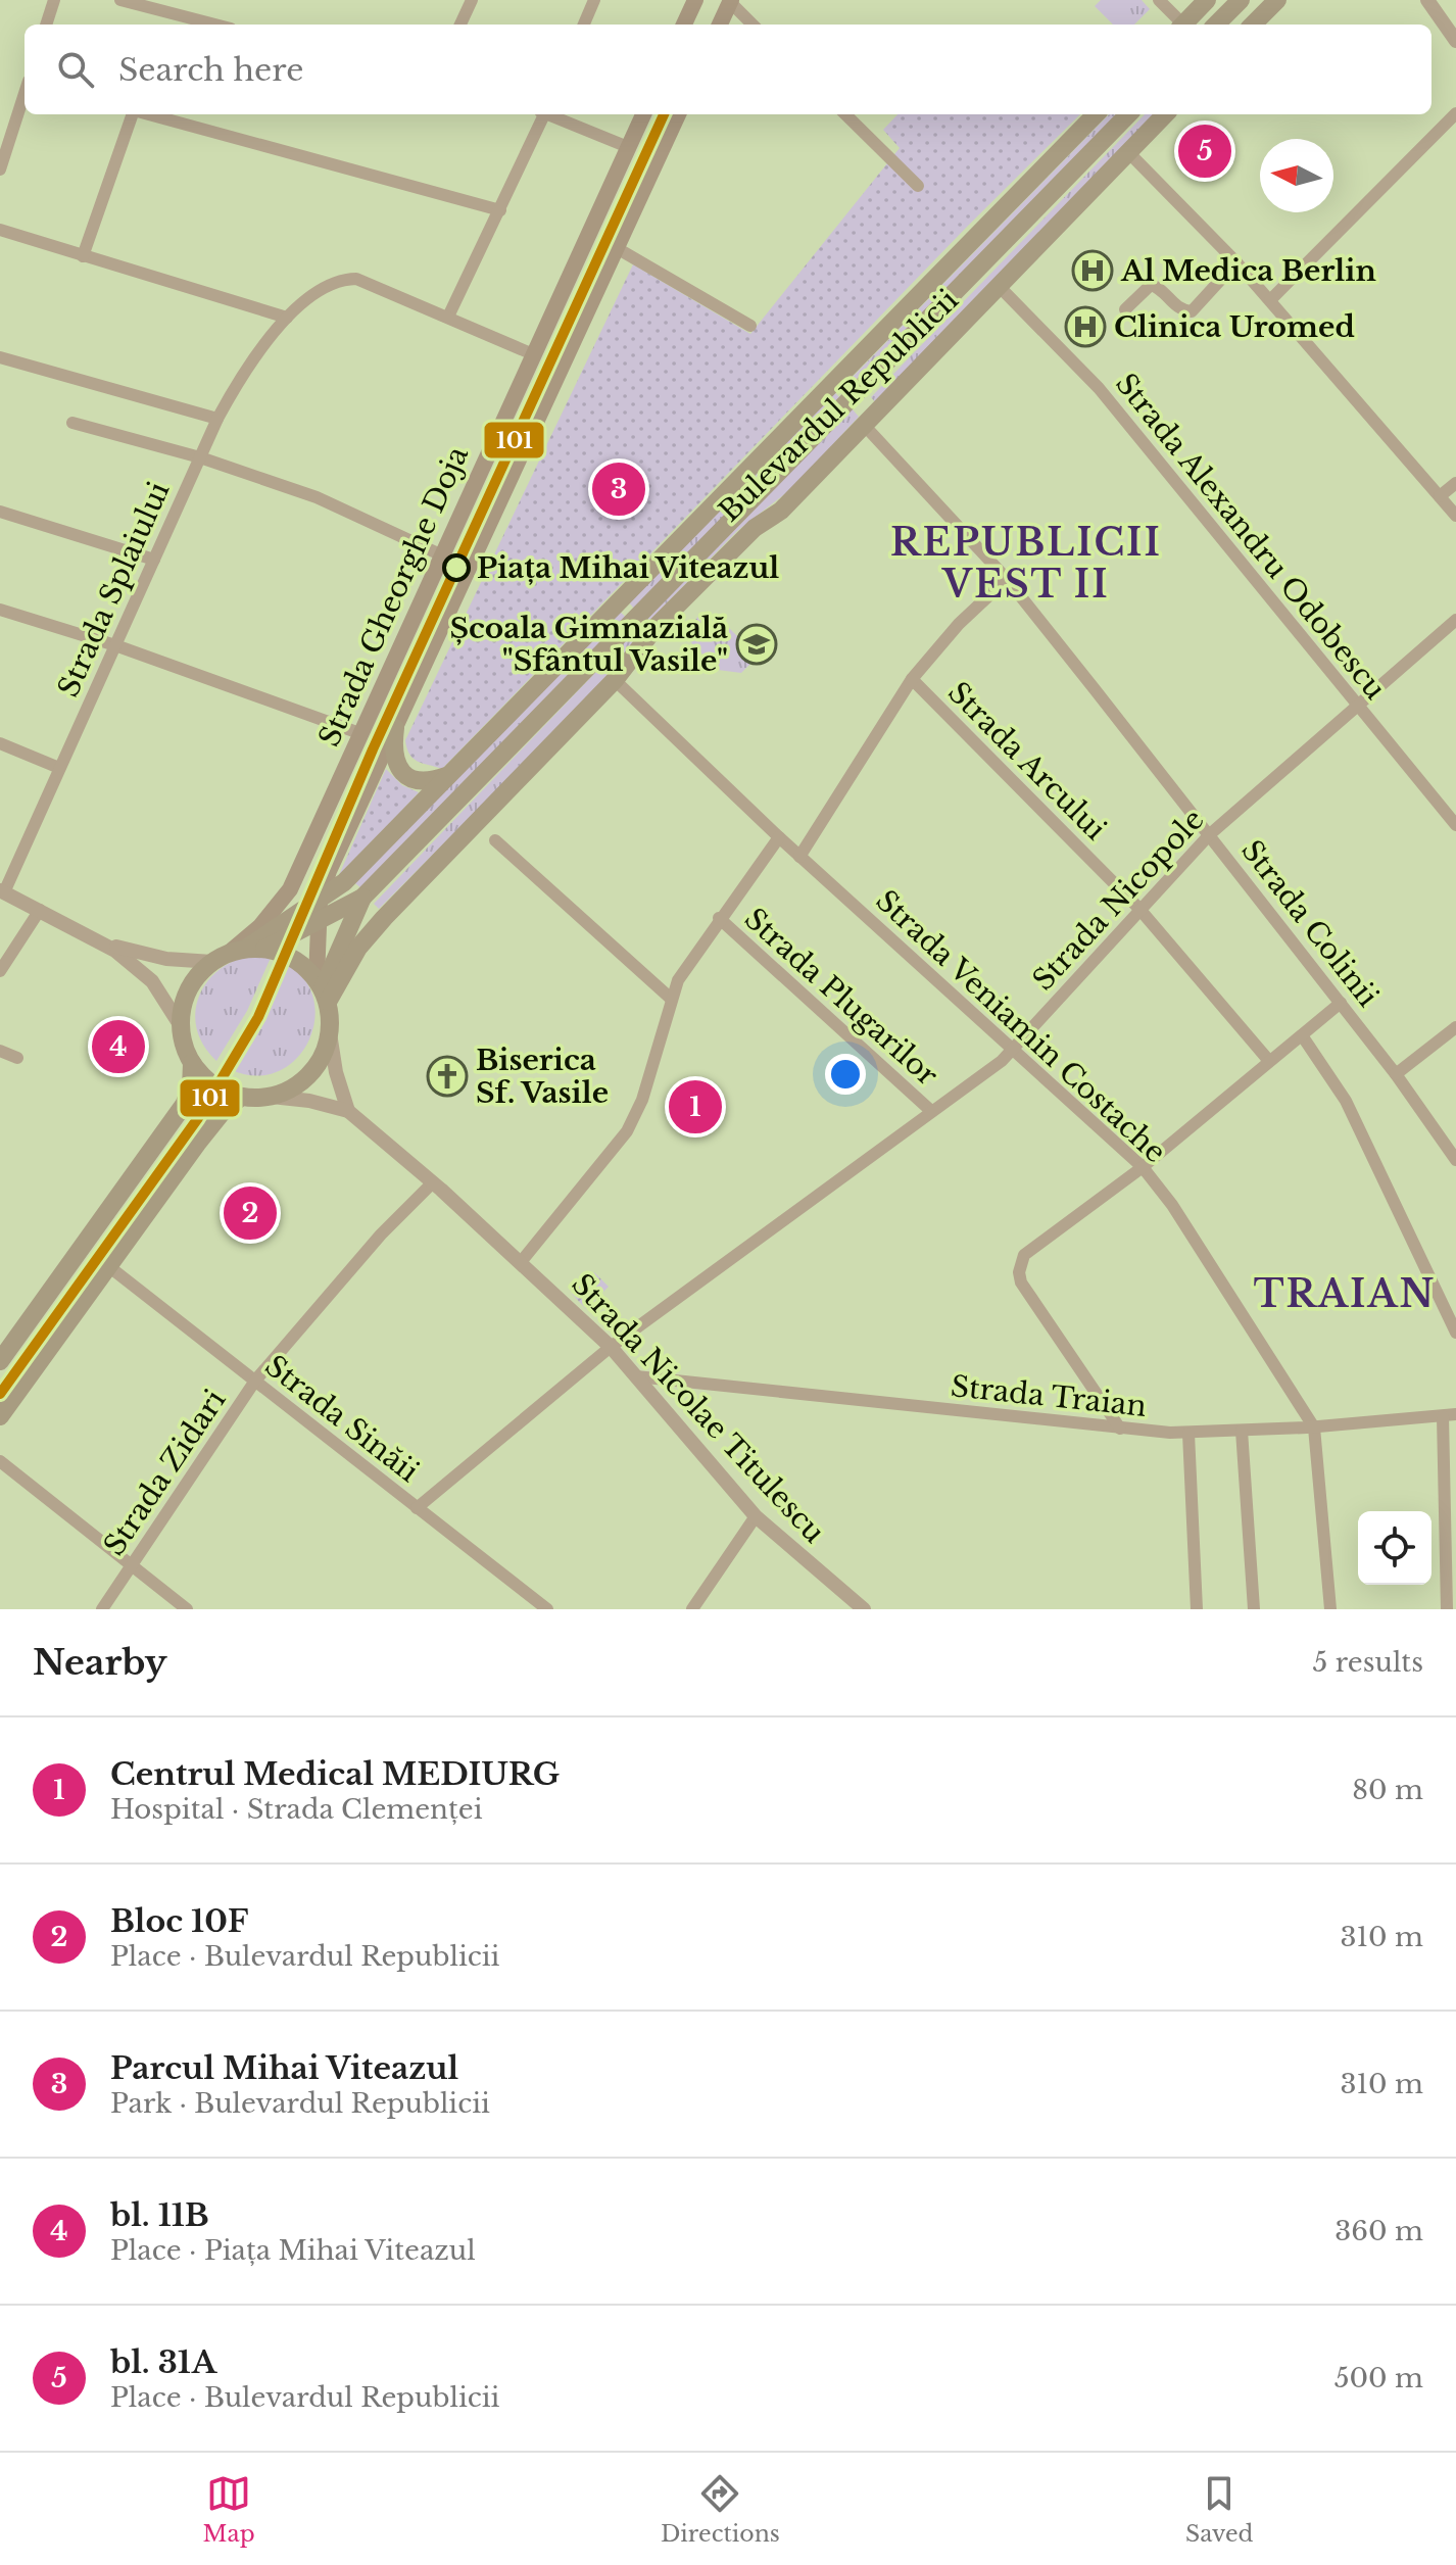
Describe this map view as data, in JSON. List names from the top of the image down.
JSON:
{
  "streets": {
    "main road": ["Bulevardul Republicii", "Strada Gheorghe Doja"],
    "street": [
      "Strada Alexandru Odobescu",
      "Strada Splaiului",
      "Strada Arcului",
      "Strada Nicopole",
      "Strada Colinii",
      "Strada Plugarilor",
      "Strada Veniamin Costache",
      "Strada Traian",
      "Strada Nicolae Titulescu",
      "Strada Sinăii",
      "Strada Zidari"
    ]
  },
  "crossings": [
    ["Bulevardul Republicii", "Strada Alexandru Odobescu"],
    ["Bulevardul Republicii", "Strada Gheorghe Doja"],
    ["Bulevardul Republicii", "Strada Colinii"],
    ["Bulevardul Republicii", "Strada Veniamin Costache"],
    ["Bulevardul Republicii", "Strada Nicolae Titulescu"],
    ["Strada Alexandru Odobescu", "Strada Nicopole"],
    ["Strada Splaiului", "Strada Gheorghe Doja"],
    ["Strada Gheorghe Doja", "Strada Nicolae Titulescu"],
    ["Strada Arcului", "Strada Nicopole"],
    ["Strada Nicopole", "Strada Colinii"],
    ["Strada Nicopole", "Strada Plugarilor"],
    ["Strada Nicopole", "Strada Veniamin Costache"],
    ["Strada Nicopole", "Strada Nicolae Titulescu"],
    ["Strada Nicopole", "Strada Sinăii"],
    ["Strada Veniamin Costache", "Strada Traian"],
    ["Strada Traian", "Strada Nicolae Titulescu"],
    ["Strada Nicolae Titulescu", "Strada Zidari"],
    ["Strada Sinăii", "Strada Zidari"]
  ],
  "districts": ["REPUBLICII VEST II", "TRAIAN"],
  "places": {
    "hospital": ["Al Medica Berlin", "Clinica Uromed"],
    "other": ["Piața Mihai Viteazul"],
    "school or university": ["Școala Gimnazială \"Sfântul Vasile\""],
    "church": ["Biserica Sf. Vasile"]
  },
  "lines": ["transit line 101"],
  "north": "left",
  "page": {
    "search": "Search here",
    "pins": [
      "5",
      "3",
      "4",
      "1",
      "2"
    ],
    "heading": ["Nearby", "5 results"],
    "list": [
      {
        "mark": "1",
        "name": "Centrul Medical MEDIURG",
        "note": "Hospital · Strada Clemenței",
        "value": "80 m"
      },
      {
        "mark": "2",
        "name": "Bloc 10F",
        "note": "Place · Bulevardul Republicii",
        "value": "310 m"
      },
      {
        "mark": "3",
        "name": "Parcul Mihai Viteazul",
        "note": "Park · Bulevardul Republicii",
        "value": "310 m"
      },
      {
        "mark": "4",
        "name": "bl. 11B",
        "note": "Place · Piața Mihai Viteazul",
        "value": "360 m"
      },
      {
        "mark": "5",
        "name": "bl. 31A",
        "note": "Place · Bulevardul Republicii",
        "value": "500 m"
      }
    ],
    "nav": ["Map", "Directions", "Saved"]
  }
}
